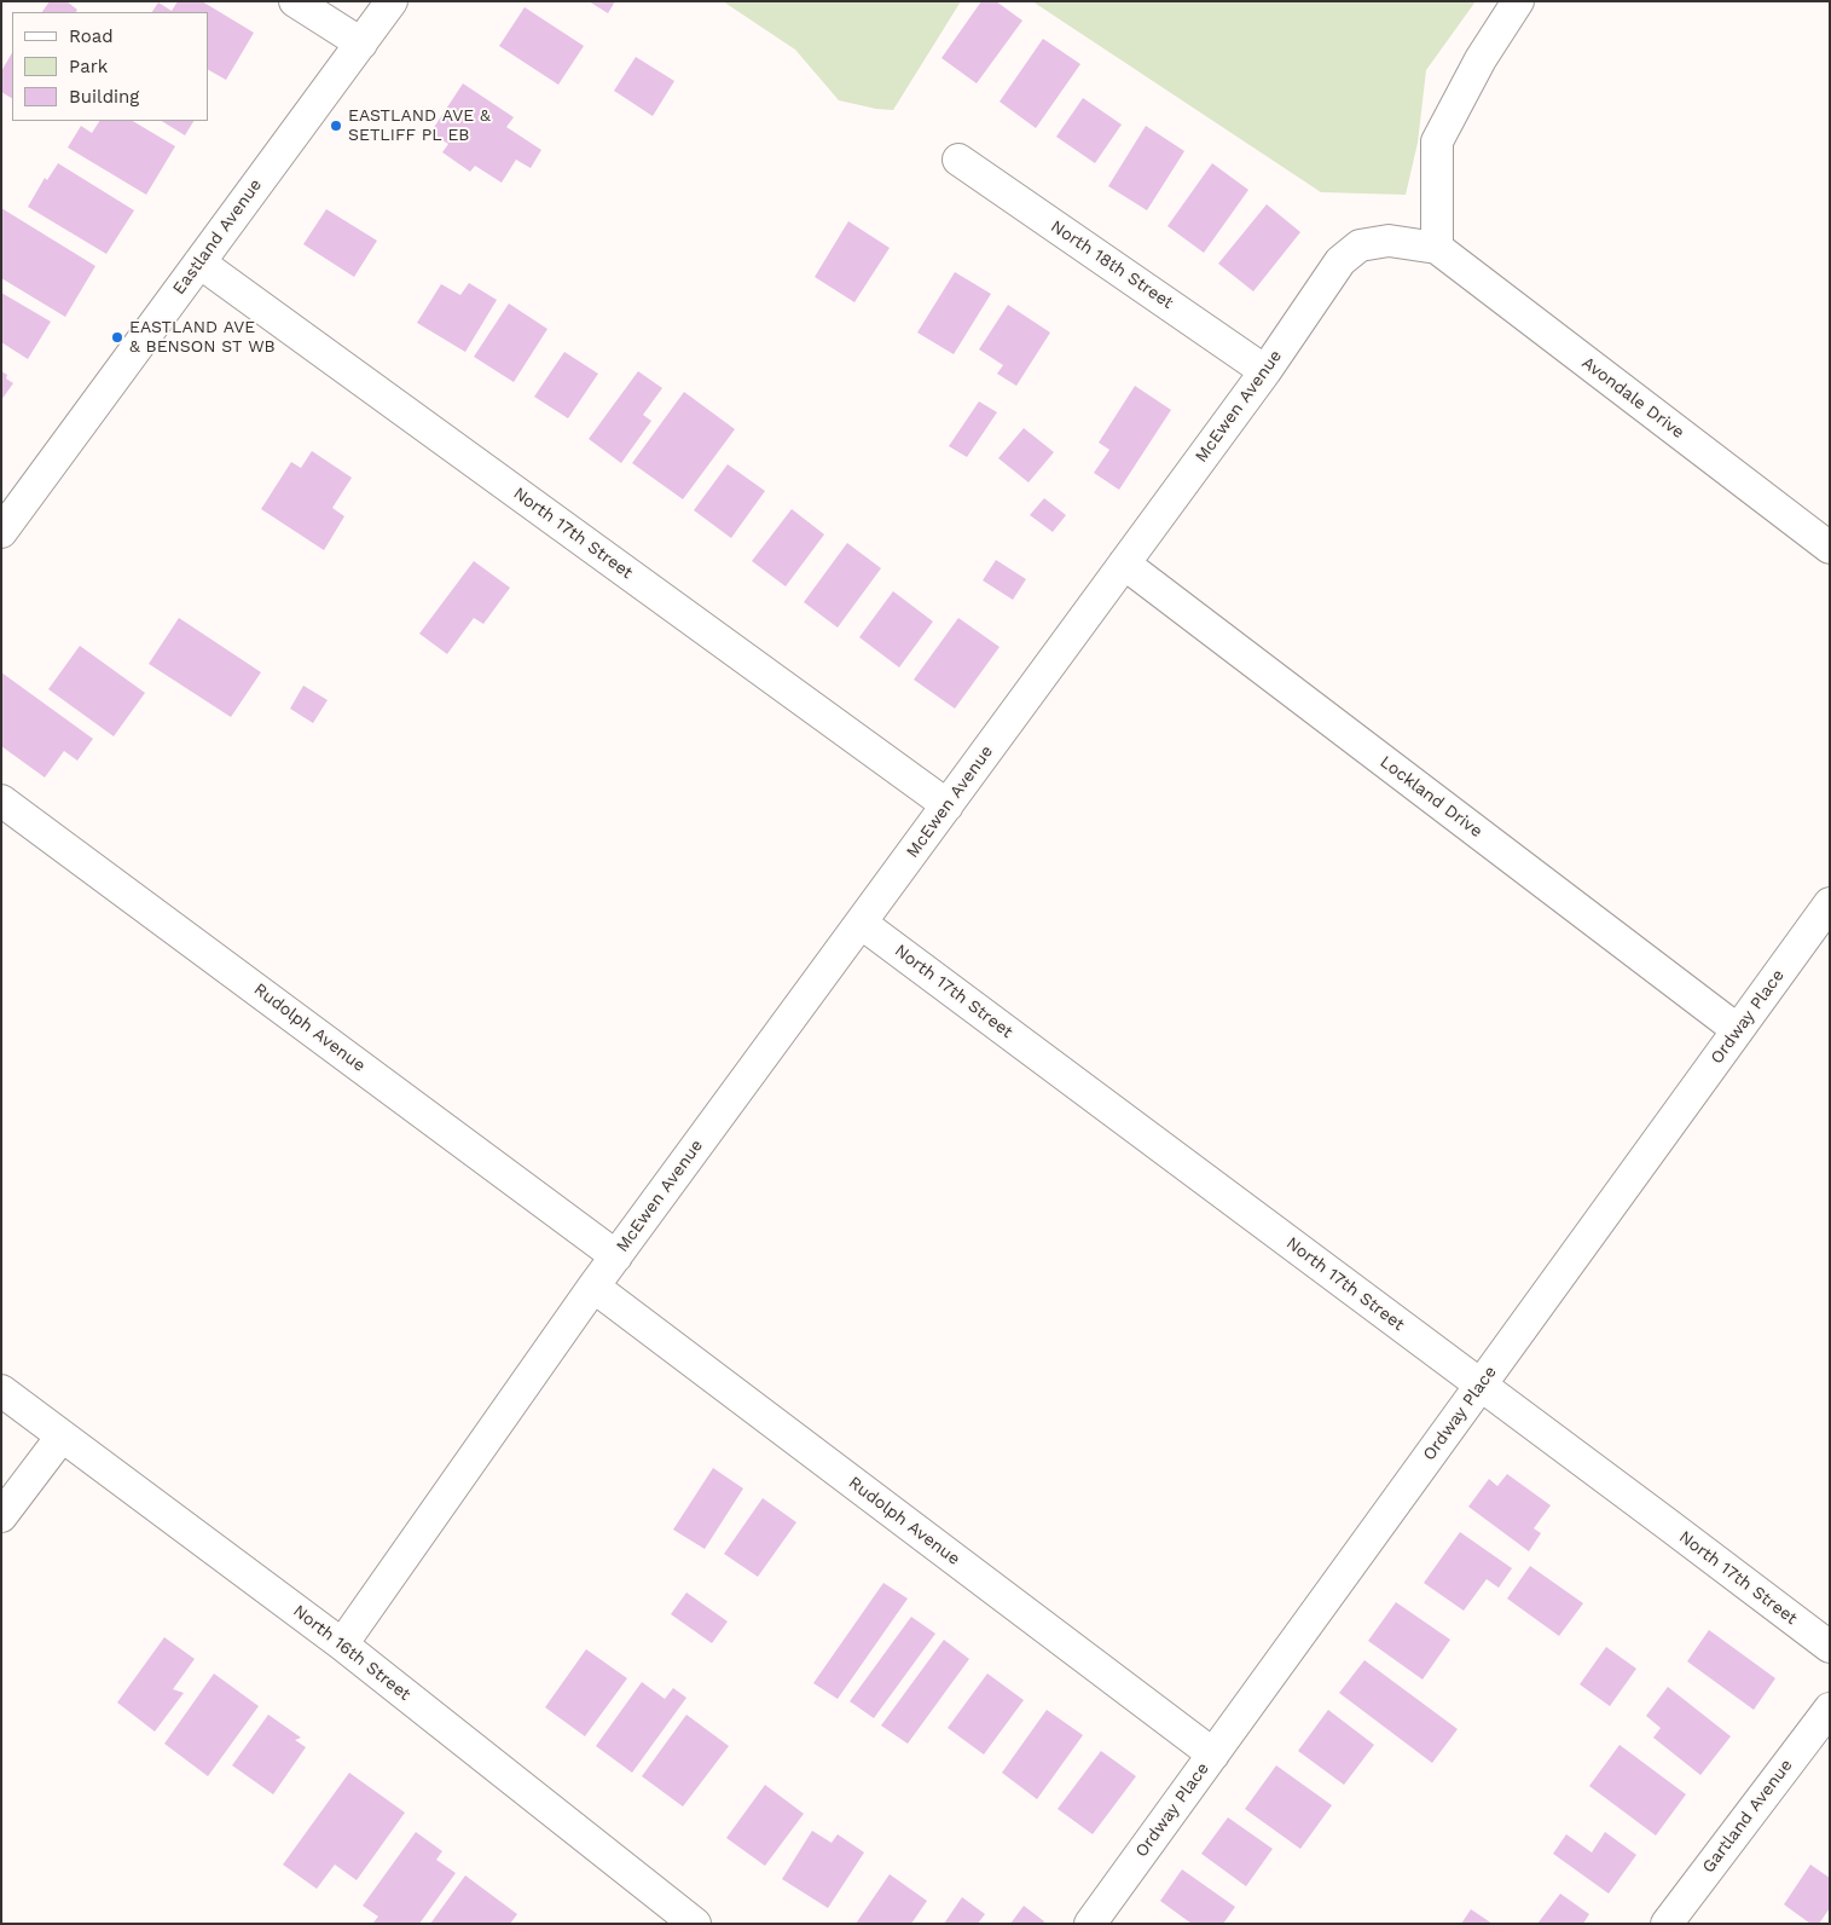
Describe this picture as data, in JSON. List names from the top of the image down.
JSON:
{
  "streets": {
    "street": [
      "Eastland Avenue",
      "North 18th Street",
      "Avondale Drive",
      "McEwen Avenue",
      "North 17th Street",
      "Lockland Drive",
      "Ordway Place",
      "Rudolph Avenue",
      "North 16th Street",
      "Gartland Avenue"
    ]
  },
  "crossings": [
    ["Eastland Avenue", "North 17th Street"],
    ["North 18th Street", "McEwen Avenue"],
    ["Avondale Drive", "McEwen Avenue"],
    ["McEwen Avenue", "North 17th Street"],
    ["McEwen Avenue", "Lockland Drive"],
    ["McEwen Avenue", "Rudolph Avenue"],
    ["McEwen Avenue", "North 16th Street"],
    ["North 17th Street", "Ordway Place"],
    ["Lockland Drive", "Ordway Place"],
    ["Ordway Place", "Rudolph Avenue"]
  ],
  "places": ["EASTLAND AVE & SETLIFF PL EB", "EASTLAND AVE & BENSON ST WB"],
  "legend": ["Road", "Park", "Building"]
}
